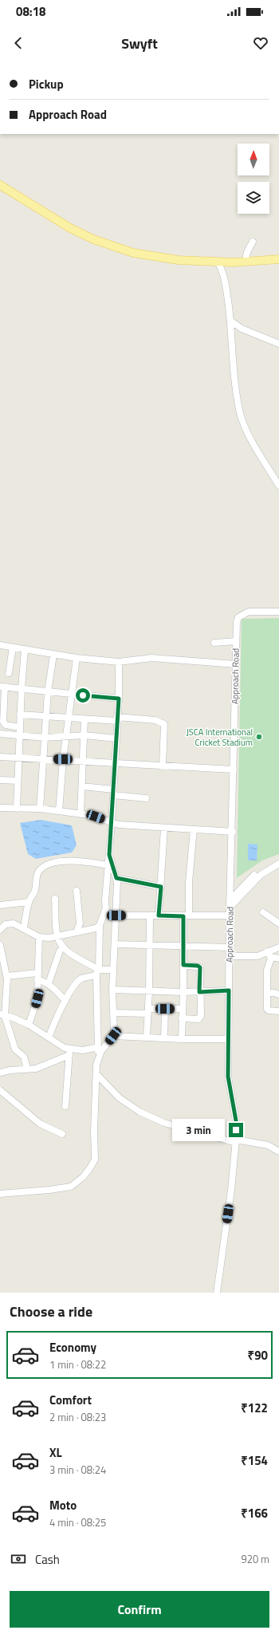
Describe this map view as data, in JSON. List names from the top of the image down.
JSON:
{
  "streets": {
    "street": ["Approach Road"]
  },
  "places": ["JSCA International Cricket Stadium"],
  "north": "top",
  "page": {
    "status": "08:18",
    "header": "Swyft",
    "banner": ["Pickup", "Approach Road"],
    "bubble": "3 min",
    "heading": "Choose a ride",
    "list": [
      {
        "name": "Economy",
        "note": "1 min · 08:22",
        "value": "₹90"
      },
      {
        "name": "Comfort",
        "note": "2 min · 08:23",
        "value": "₹122"
      },
      {
        "name": "XL",
        "note": "3 min · 08:24",
        "value": "₹154"
      },
      {
        "name": "Moto",
        "note": "4 min · 08:25",
        "value": "₹166"
      }
    ],
    "pay": ["Cash", "920 m"],
    "buttons": "Confirm"
  }
}
